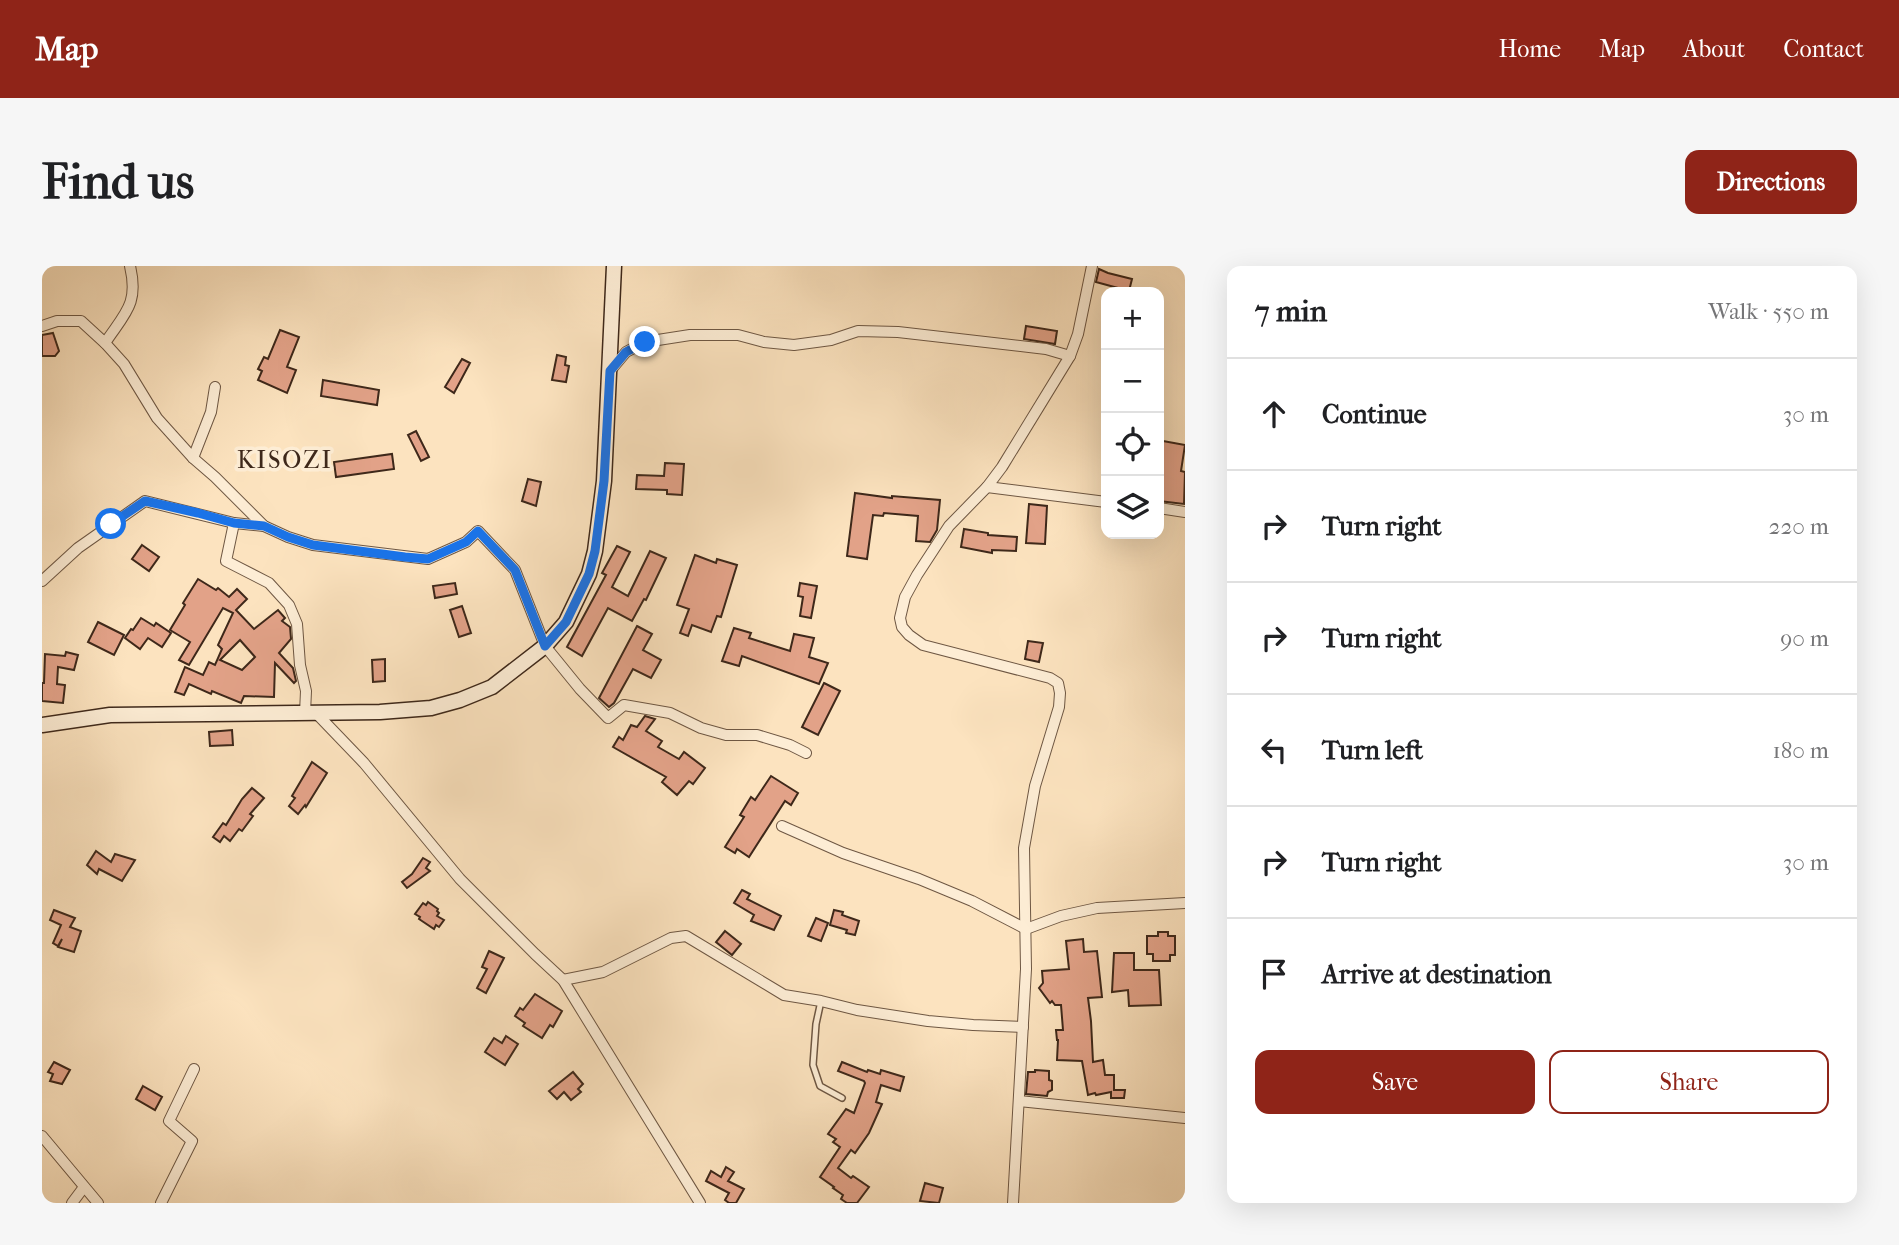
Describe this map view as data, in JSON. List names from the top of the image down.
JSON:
{
  "districts": ["KISOZI"],
  "page": {
    "header": "Map",
    "nav": [
      "Home",
      "Map",
      "About",
      "Contact"
    ],
    "buttons": [
      "Directions",
      ["Save", "Share"]
    ],
    "title": "Find us",
    "heading": ["7 min", "Walk · 550 m"],
    "map_buttons": ["+", "−"],
    "list": [
      ["Continue", "30 m"],
      ["Turn right", "220 m"],
      ["Turn right", "90 m"],
      ["Turn left", "180 m"],
      ["Turn right", "30 m"],
      "Arrive at destination"
    ]
  }
}
